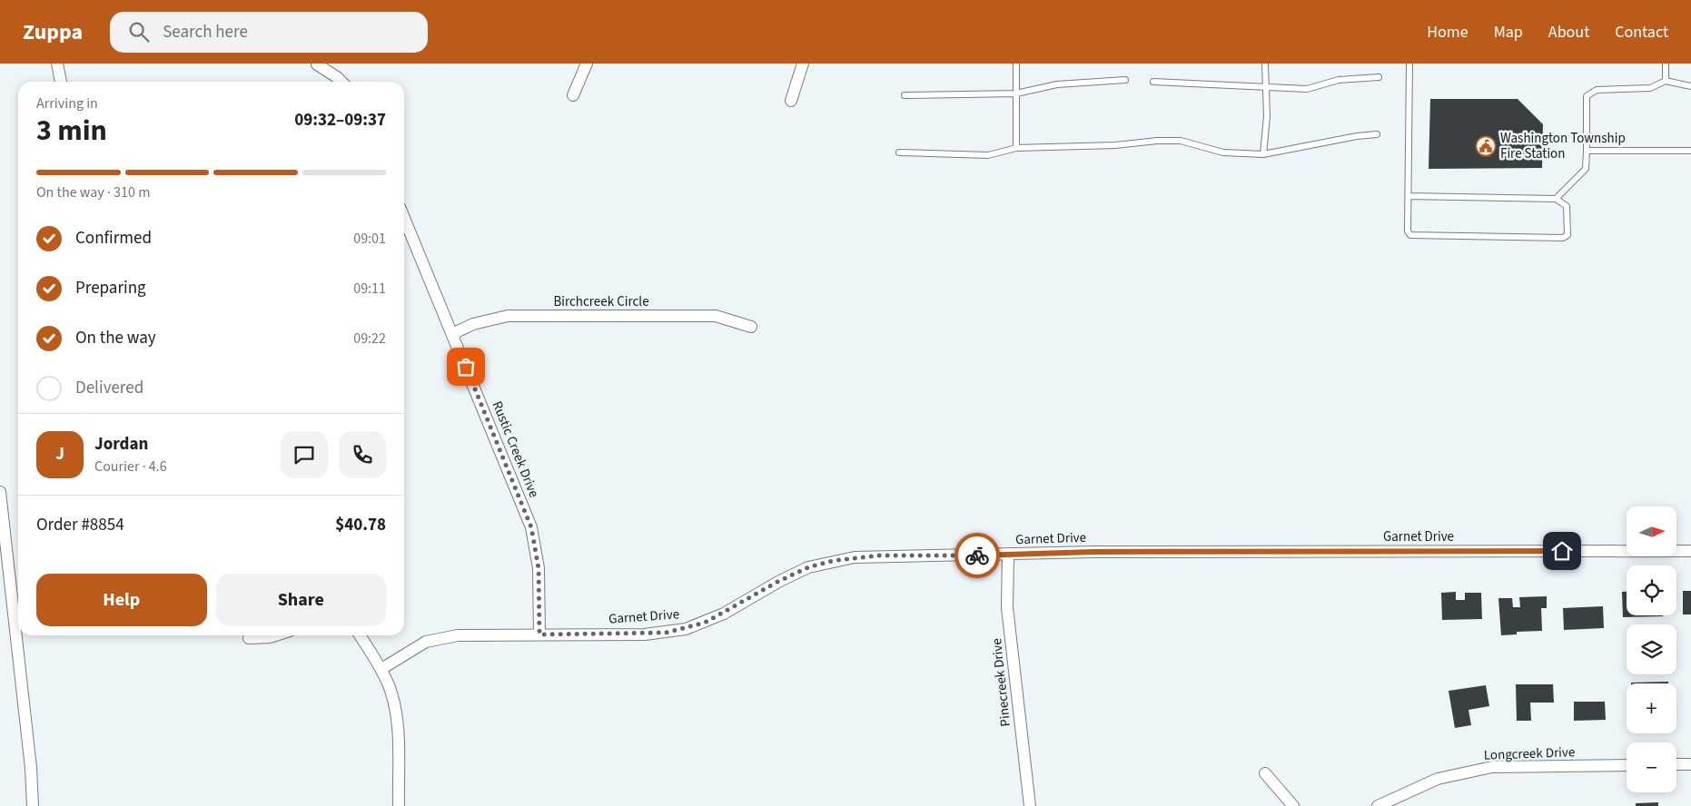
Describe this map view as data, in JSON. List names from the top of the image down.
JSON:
{
  "streets": {
    "street": [
      "Birchcreek Circle",
      "Rustic Creek Drive",
      "Garnet Drive",
      "Pinecreek Drive",
      "Longcreek Drive"
    ]
  },
  "crossings": [
    ["Birchcreek Circle", "Rustic Creek Drive"],
    ["Rustic Creek Drive", "Garnet Drive"],
    ["Garnet Drive", "Pinecreek Drive"]
  ],
  "places": {
    "public building": ["Washington Township Fire Station"]
  },
  "north": "right",
  "page": {
    "header": "Zuppa",
    "search": "Search here",
    "nav": [
      "Home",
      "Map",
      "About",
      "Contact"
    ],
    "heading": ["3 min", "Arriving in", "09:32–09:37"],
    "panel": [
      "Jordan",
      "Courier · 4.6",
      "Order #8854",
      "$40.78"
    ],
    "bar": "On the way · 310 m",
    "list": [
      ["Confirmed", "09:01"],
      ["Preparing", "09:11"],
      ["On the way", "09:22"],
      "Delivered"
    ],
    "round": "J",
    "map_buttons": ["+", "−"],
    "buttons": ["Help", "Share"]
  }
}
